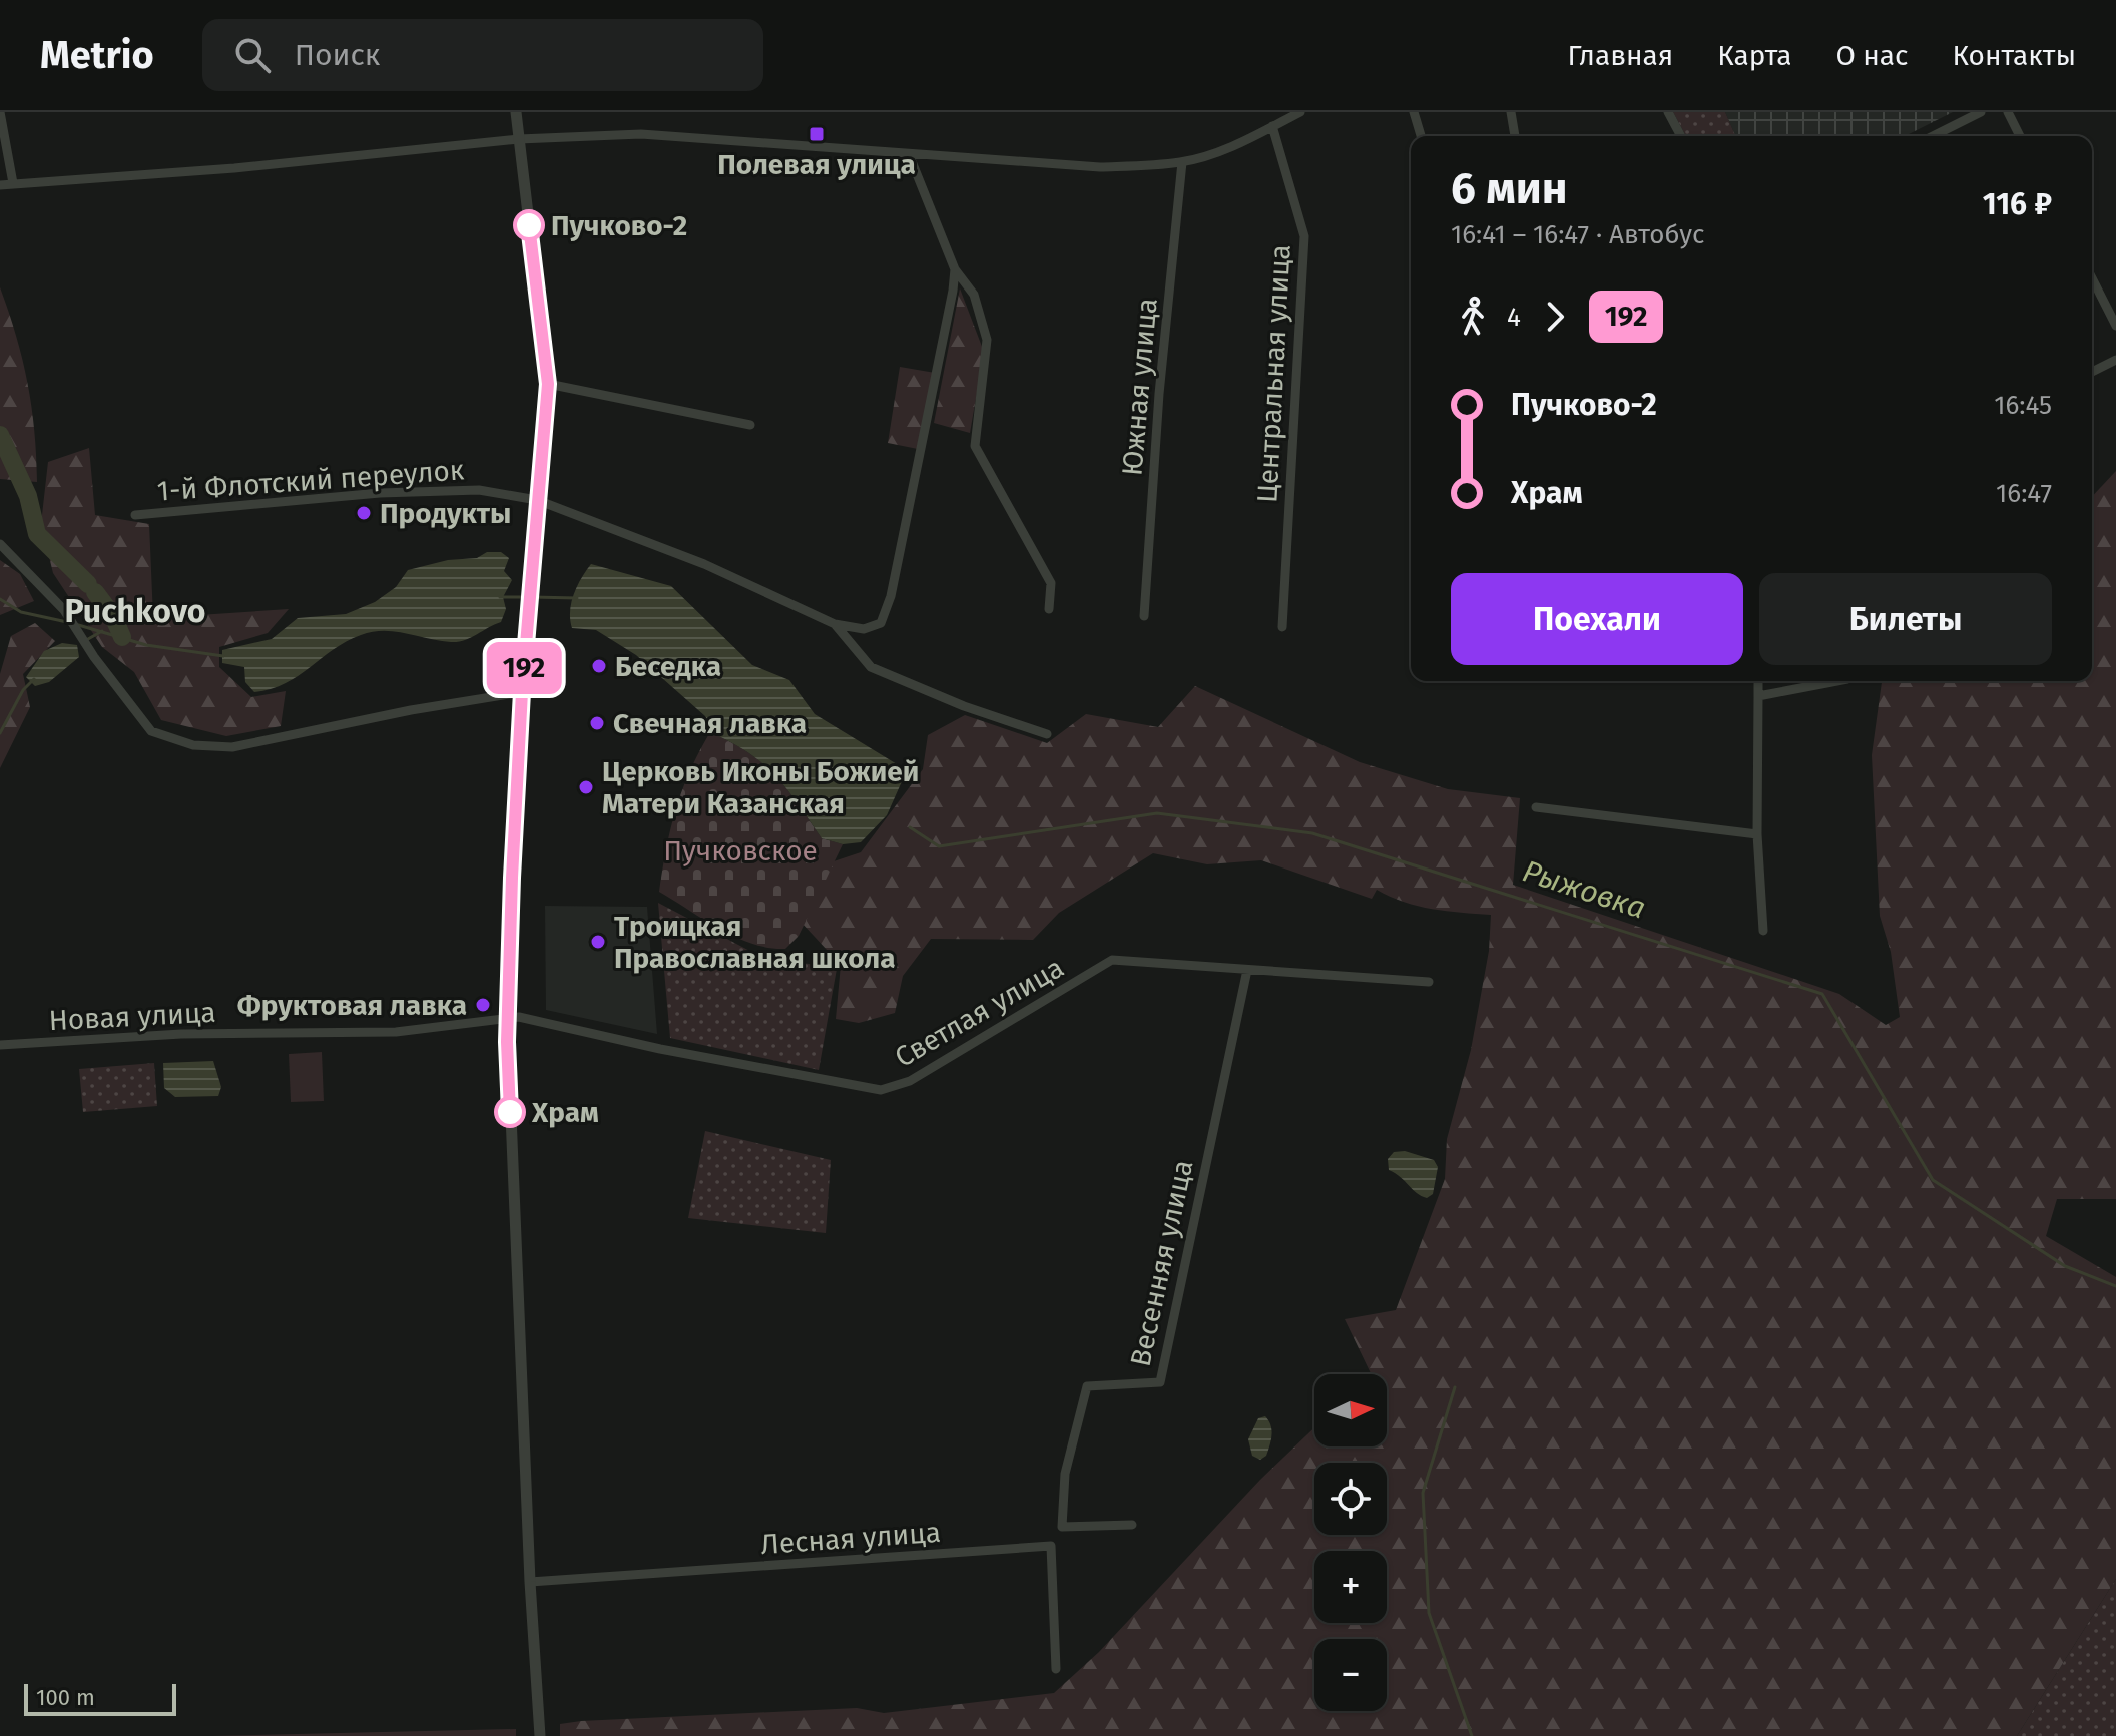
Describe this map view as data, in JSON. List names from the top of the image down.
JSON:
{
  "streets": {
    "street": [
      "Центральная улица",
      "Южная улица",
      "1-й Флотский переулок",
      "Светлая улица",
      "Новая улица",
      "Весенняя улица",
      "Лесная улица"
    ]
  },
  "crossings": [
    ["Светлая улица", "Новая улица"],
    ["Светлая улица", "Весенняя улица"]
  ],
  "districts": ["Puchkovo"],
  "water": ["Рыжовка"],
  "parks": ["Пучковское"],
  "places": {
    "transit": ["Полевая улица"],
    "other": [
      "Пучково-2",
      "Продукты",
      "Беседка",
      "Свечная лавка",
      "Церковь Иконы Божией Матери Казанская",
      "Троицкая Православная школа",
      "Фруктовая лавка",
      "Храм"
    ]
  },
  "lines": ["bus line 192"],
  "scale_bar": "100 m",
  "north": "right",
  "page": {
    "header": "Metrio",
    "search": "Поиск",
    "nav": [
      "Главная",
      "Карта",
      "О нас",
      "Контакты"
    ],
    "on_map": "192",
    "heading": ["6 мин", "16:41 – 16:47 · Автобус", "116 ₽"],
    "legs": ["4", "192"],
    "list": [
      {
        "name": "Пучково-2",
        "value": "16:45"
      },
      {
        "name": "Храм",
        "value": "16:47"
      }
    ],
    "buttons": ["Поехали", "Билеты"],
    "map_buttons": ["+", "−"],
    "scale": "100 m"
  }
}
